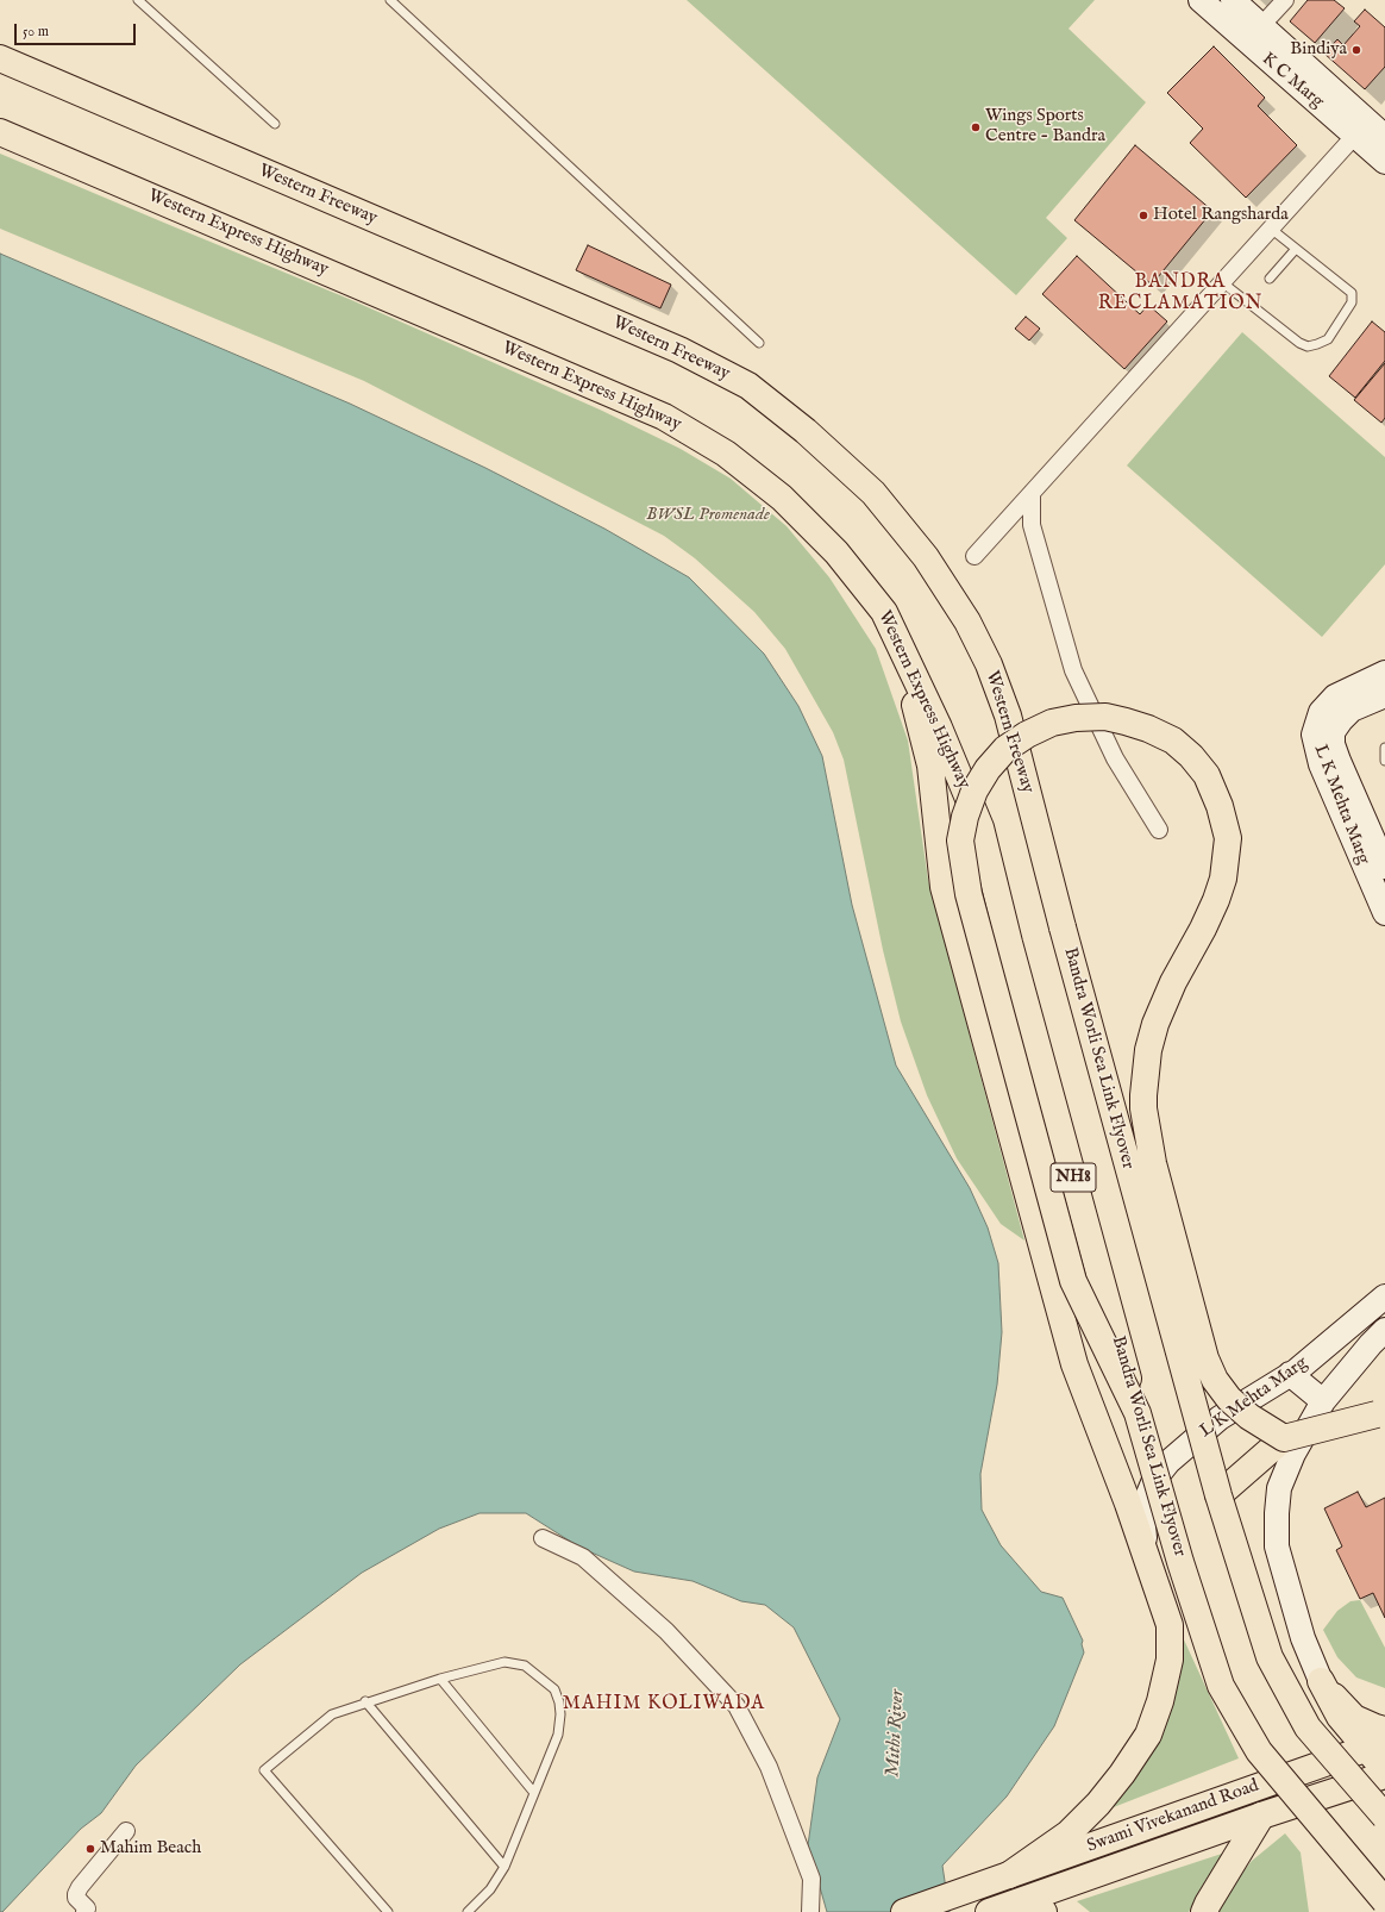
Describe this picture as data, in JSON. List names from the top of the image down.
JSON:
{
  "streets": {
    "main road": [
      "K C Marg",
      "Western Freeway",
      "Western Express Highway",
      "L K Mehta Marg",
      "Bandra Worli Sea Link Flyover",
      "NH8",
      "Swami Vivekanand Road"
    ]
  },
  "crossings": [
    ["Western Freeway", "Bandra Worli Sea Link Flyover"],
    ["Western Express Highway", "Bandra Worli Sea Link Flyover"]
  ],
  "districts": ["BANDRA RECLAMATION", "MAHIM KOLIWADA"],
  "water": ["Mithi River"],
  "parks": ["BWSL Promenade"],
  "places": [
    "Bindiya",
    "Wings Sports Centre - Bandra",
    "Hotel Rangsharda",
    "Mahim Beach"
  ],
  "scale_bar": "50 m"
}
